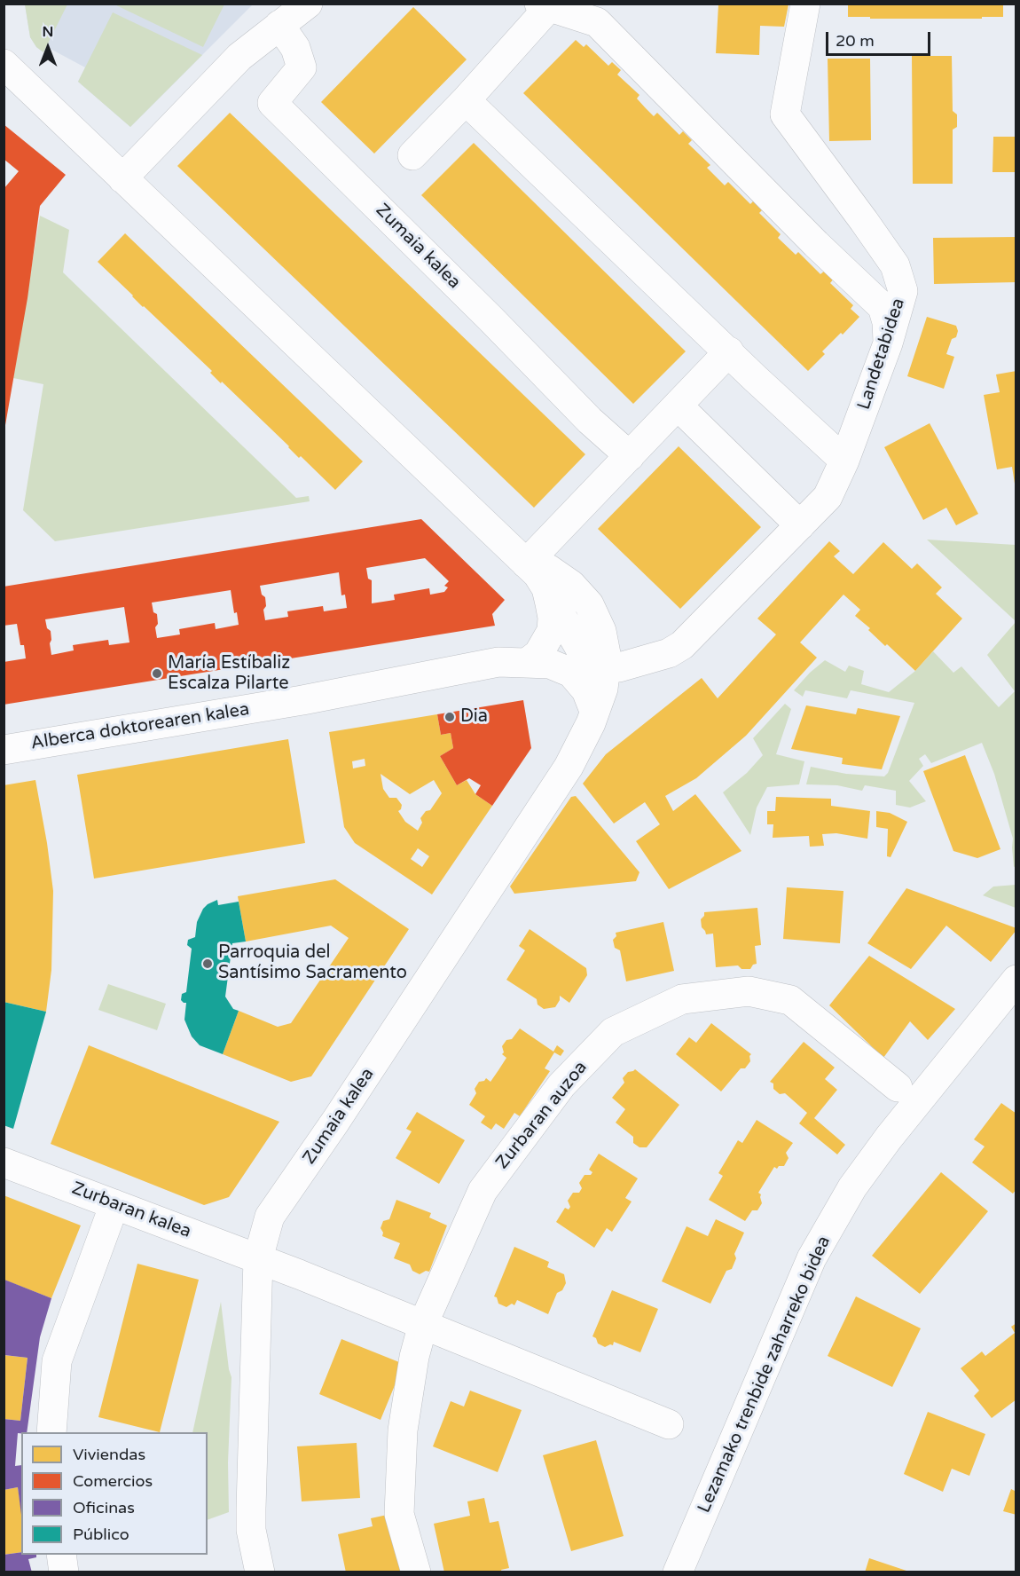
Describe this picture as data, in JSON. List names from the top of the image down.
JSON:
{
  "streets": {
    "street": [
      "Zumaia kalea",
      "Landetabidea",
      "Alberca doktorearen kalea",
      "Zurbaran auzoa",
      "Zurbaran kalea",
      "Lezamako trenbide zaharreko bidea"
    ]
  },
  "crossings": [
    ["Zumaia kalea", "Landetabidea"],
    ["Zumaia kalea", "Alberca doktorearen kalea"],
    ["Zumaia kalea", "Zurbaran kalea"]
  ],
  "places": ["María Estíbaliz Escalza Pilarte", "Dia", "Parroquia del Santísimo Sacramento"],
  "legend": [
    "Viviendas",
    "Comercios",
    "Oficinas",
    "Público"
  ],
  "scale_bar": "20 m",
  "north": "top"
}
